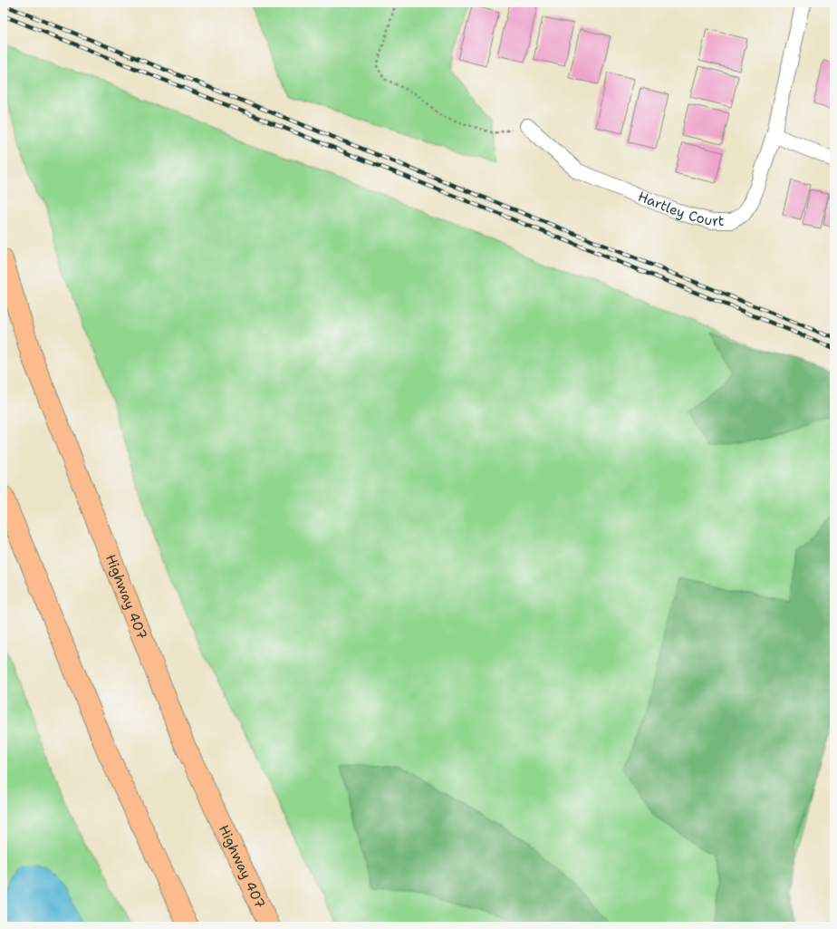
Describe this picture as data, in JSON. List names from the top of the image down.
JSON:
{
  "streets": {
    "highway": ["Highway 407"],
    "street": ["Hartley Court"]
  }
}
